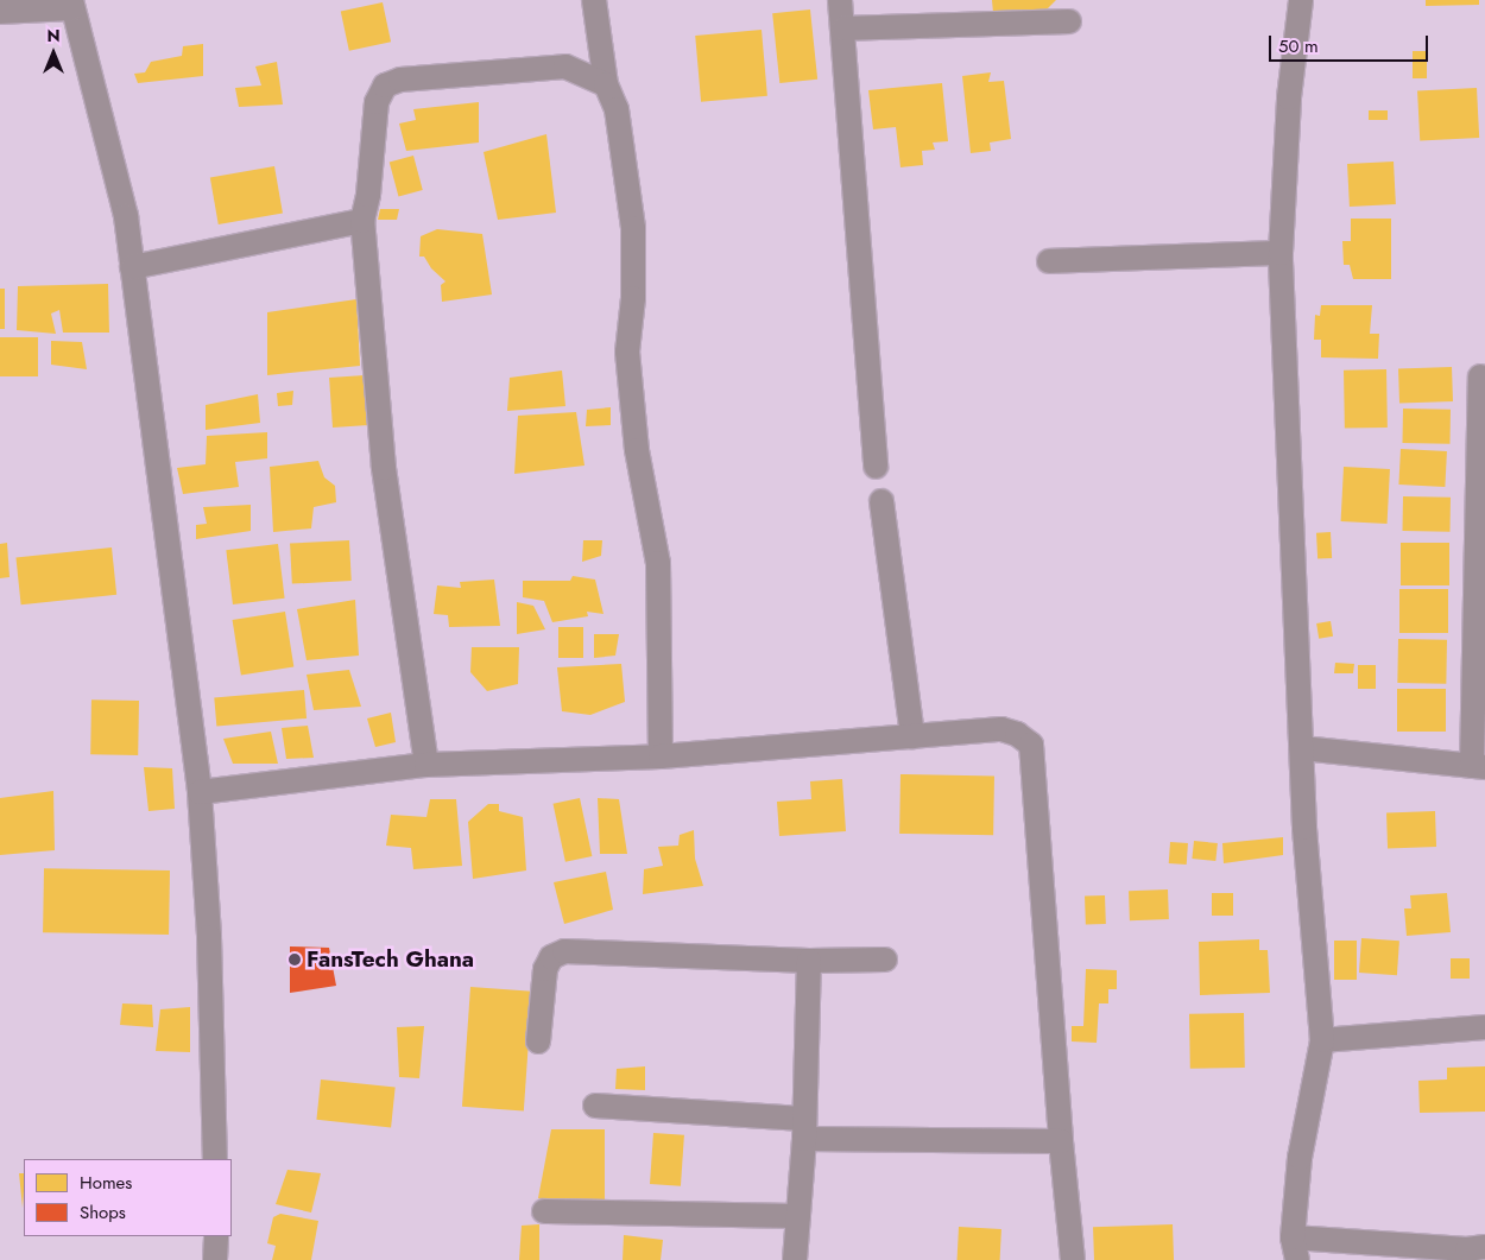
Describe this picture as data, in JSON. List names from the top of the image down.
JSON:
{
  "places": ["FansTech Ghana"],
  "legend": ["Homes", "Shops"],
  "scale_bar": "50 m",
  "north": "top"
}
